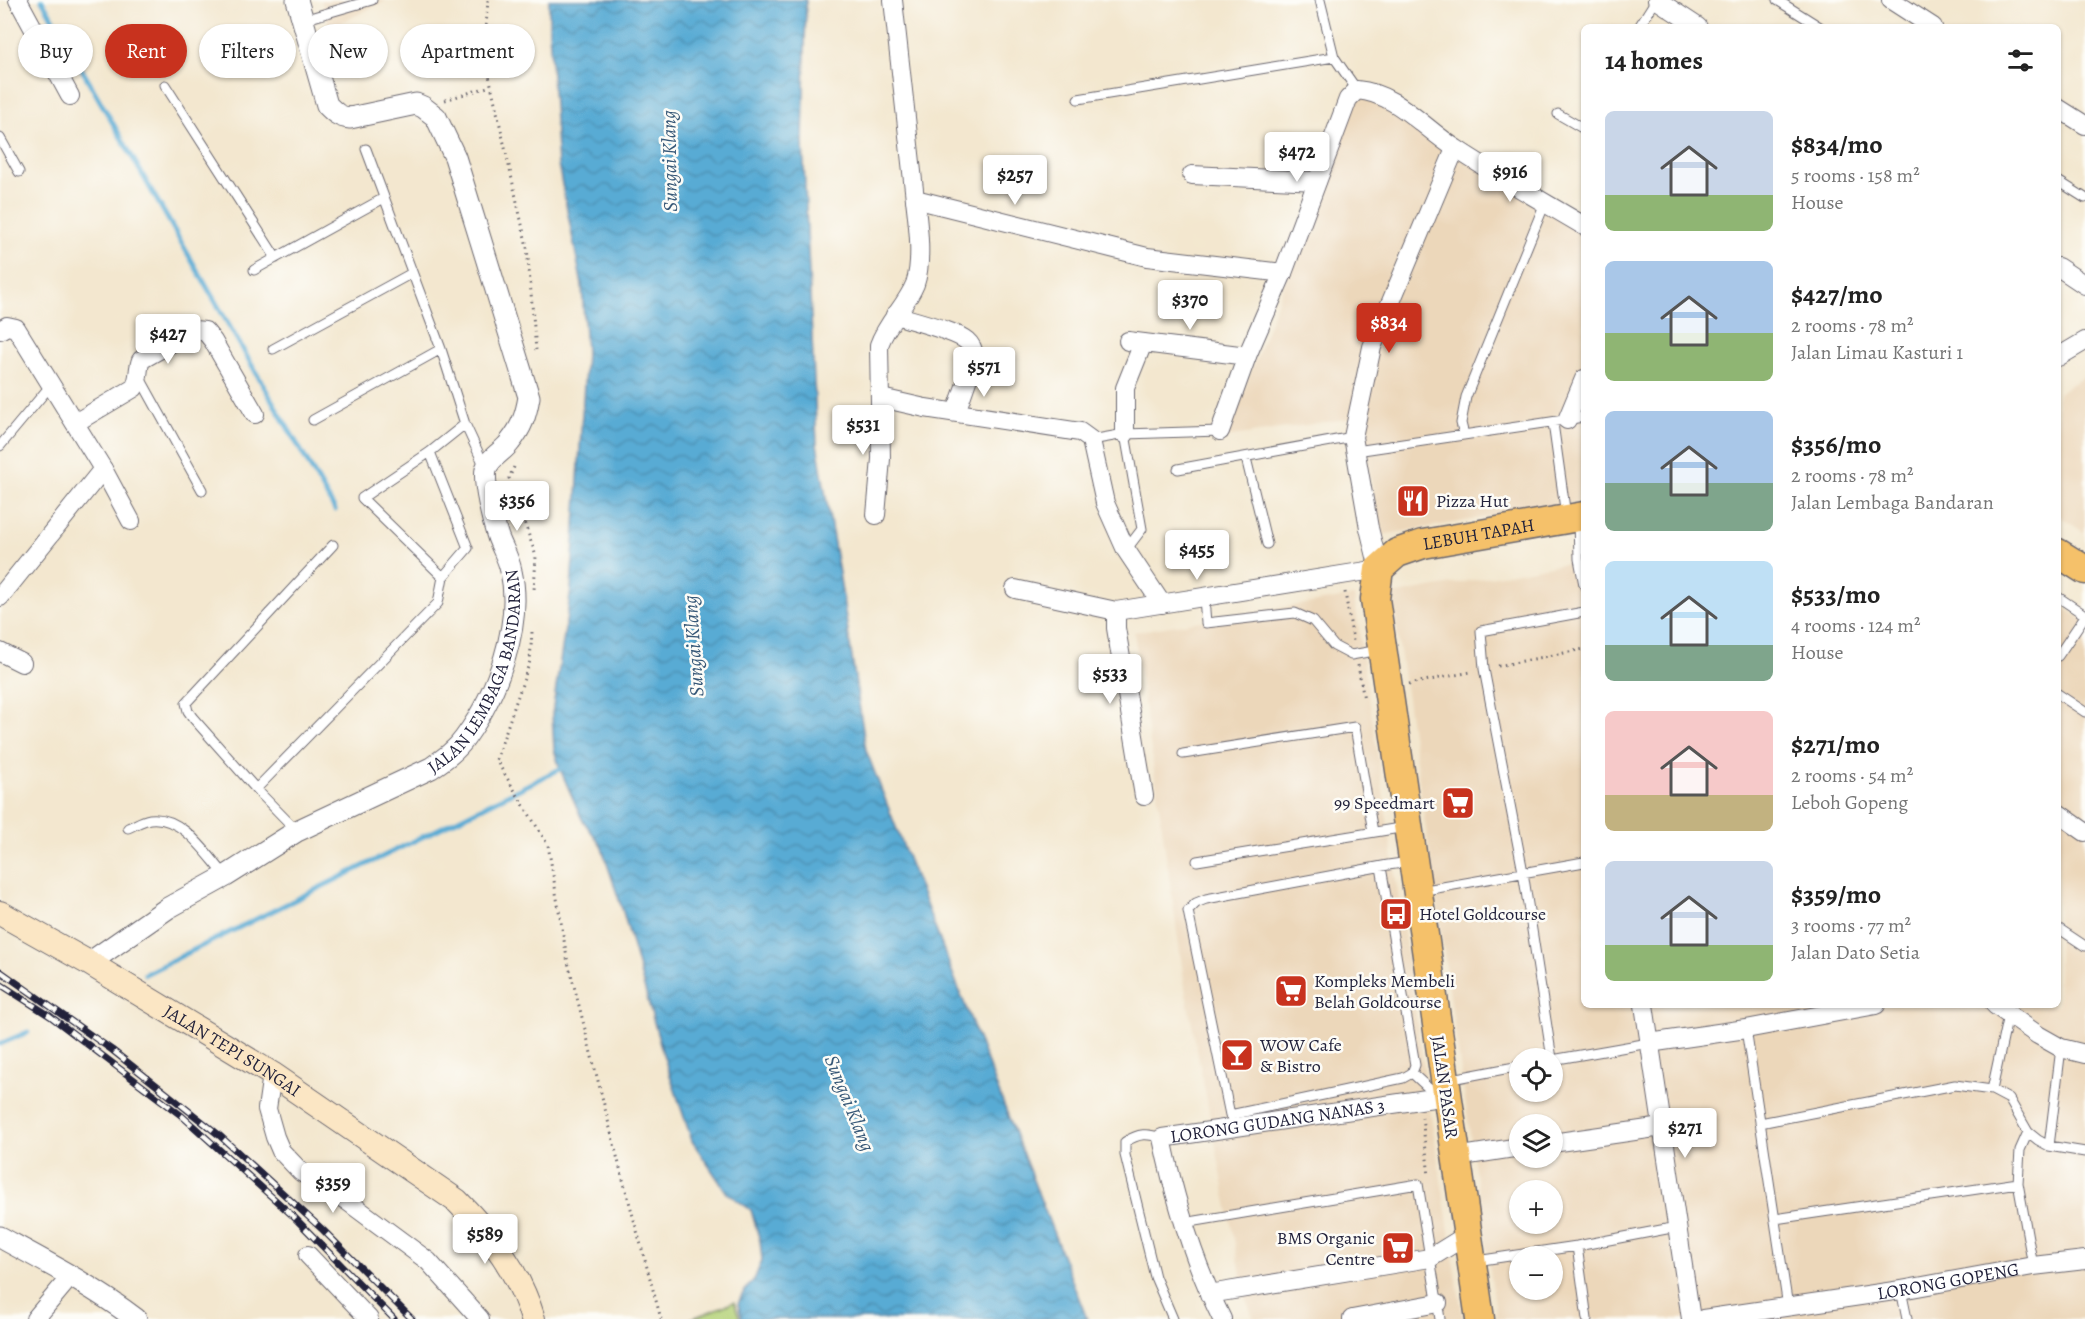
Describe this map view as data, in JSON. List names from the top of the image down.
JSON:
{
  "streets": {
    "highway": ["LEBUH TAPAH", "JALAN PASAR"],
    "main road": ["JALAN TEPI SUNGAI"],
    "street": ["JALAN LEMBAGA BANDARAN", "LORONG GUDANG NANAS 3", "LORONG GOPENG"]
  },
  "crossings": [
    ["LEBUH TAPAH", "JALAN PASAR"],
    ["JALAN LEMBAGA BANDARAN", "JALAN TEPI SUNGAI"],
    ["JALAN PASAR", "LORONG GUDANG NANAS 3"]
  ],
  "water": ["Sungai Klang"],
  "places": {
    "restaurant": ["Pizza Hut"],
    "supermarket": ["99 Speedmart", "Kompleks Membeli Belah Goldcourse", "BMS Organic Centre"],
    "bus stop": ["Hotel Goldcourse"],
    "bar": ["WOW Cafe & Bistro"]
  },
  "page": {
    "chip": [
      "Buy",
      "Rent",
      "Filters",
      "New",
      "Apartment"
    ],
    "heading": "14 homes",
    "list": [
      {
        "name": "$834/mo",
        "note": "5 rooms · 158 m² · House"
      },
      {
        "name": "$427/mo",
        "note": "2 rooms · 78 m² · Jalan Limau Kasturi 1"
      },
      {
        "name": "$356/mo",
        "note": "2 rooms · 78 m² · Jalan Lembaga Bandaran"
      },
      {
        "name": "$533/mo",
        "note": "4 rooms · 124 m² · House"
      },
      {
        "name": "$271/mo",
        "note": "2 rooms · 54 m² · Leboh Gopeng"
      },
      {
        "name": "$359/mo",
        "note": "3 rooms · 77 m² · Jalan Dato Setia"
      }
    ],
    "price": [
      "$472",
      "$916",
      "$257",
      "$370",
      "$834",
      "$427",
      "$571",
      "$531",
      "$356",
      "$455",
      "$533",
      "$271",
      "$359",
      "$589"
    ],
    "map_buttons": ["+", "−"]
  }
}
